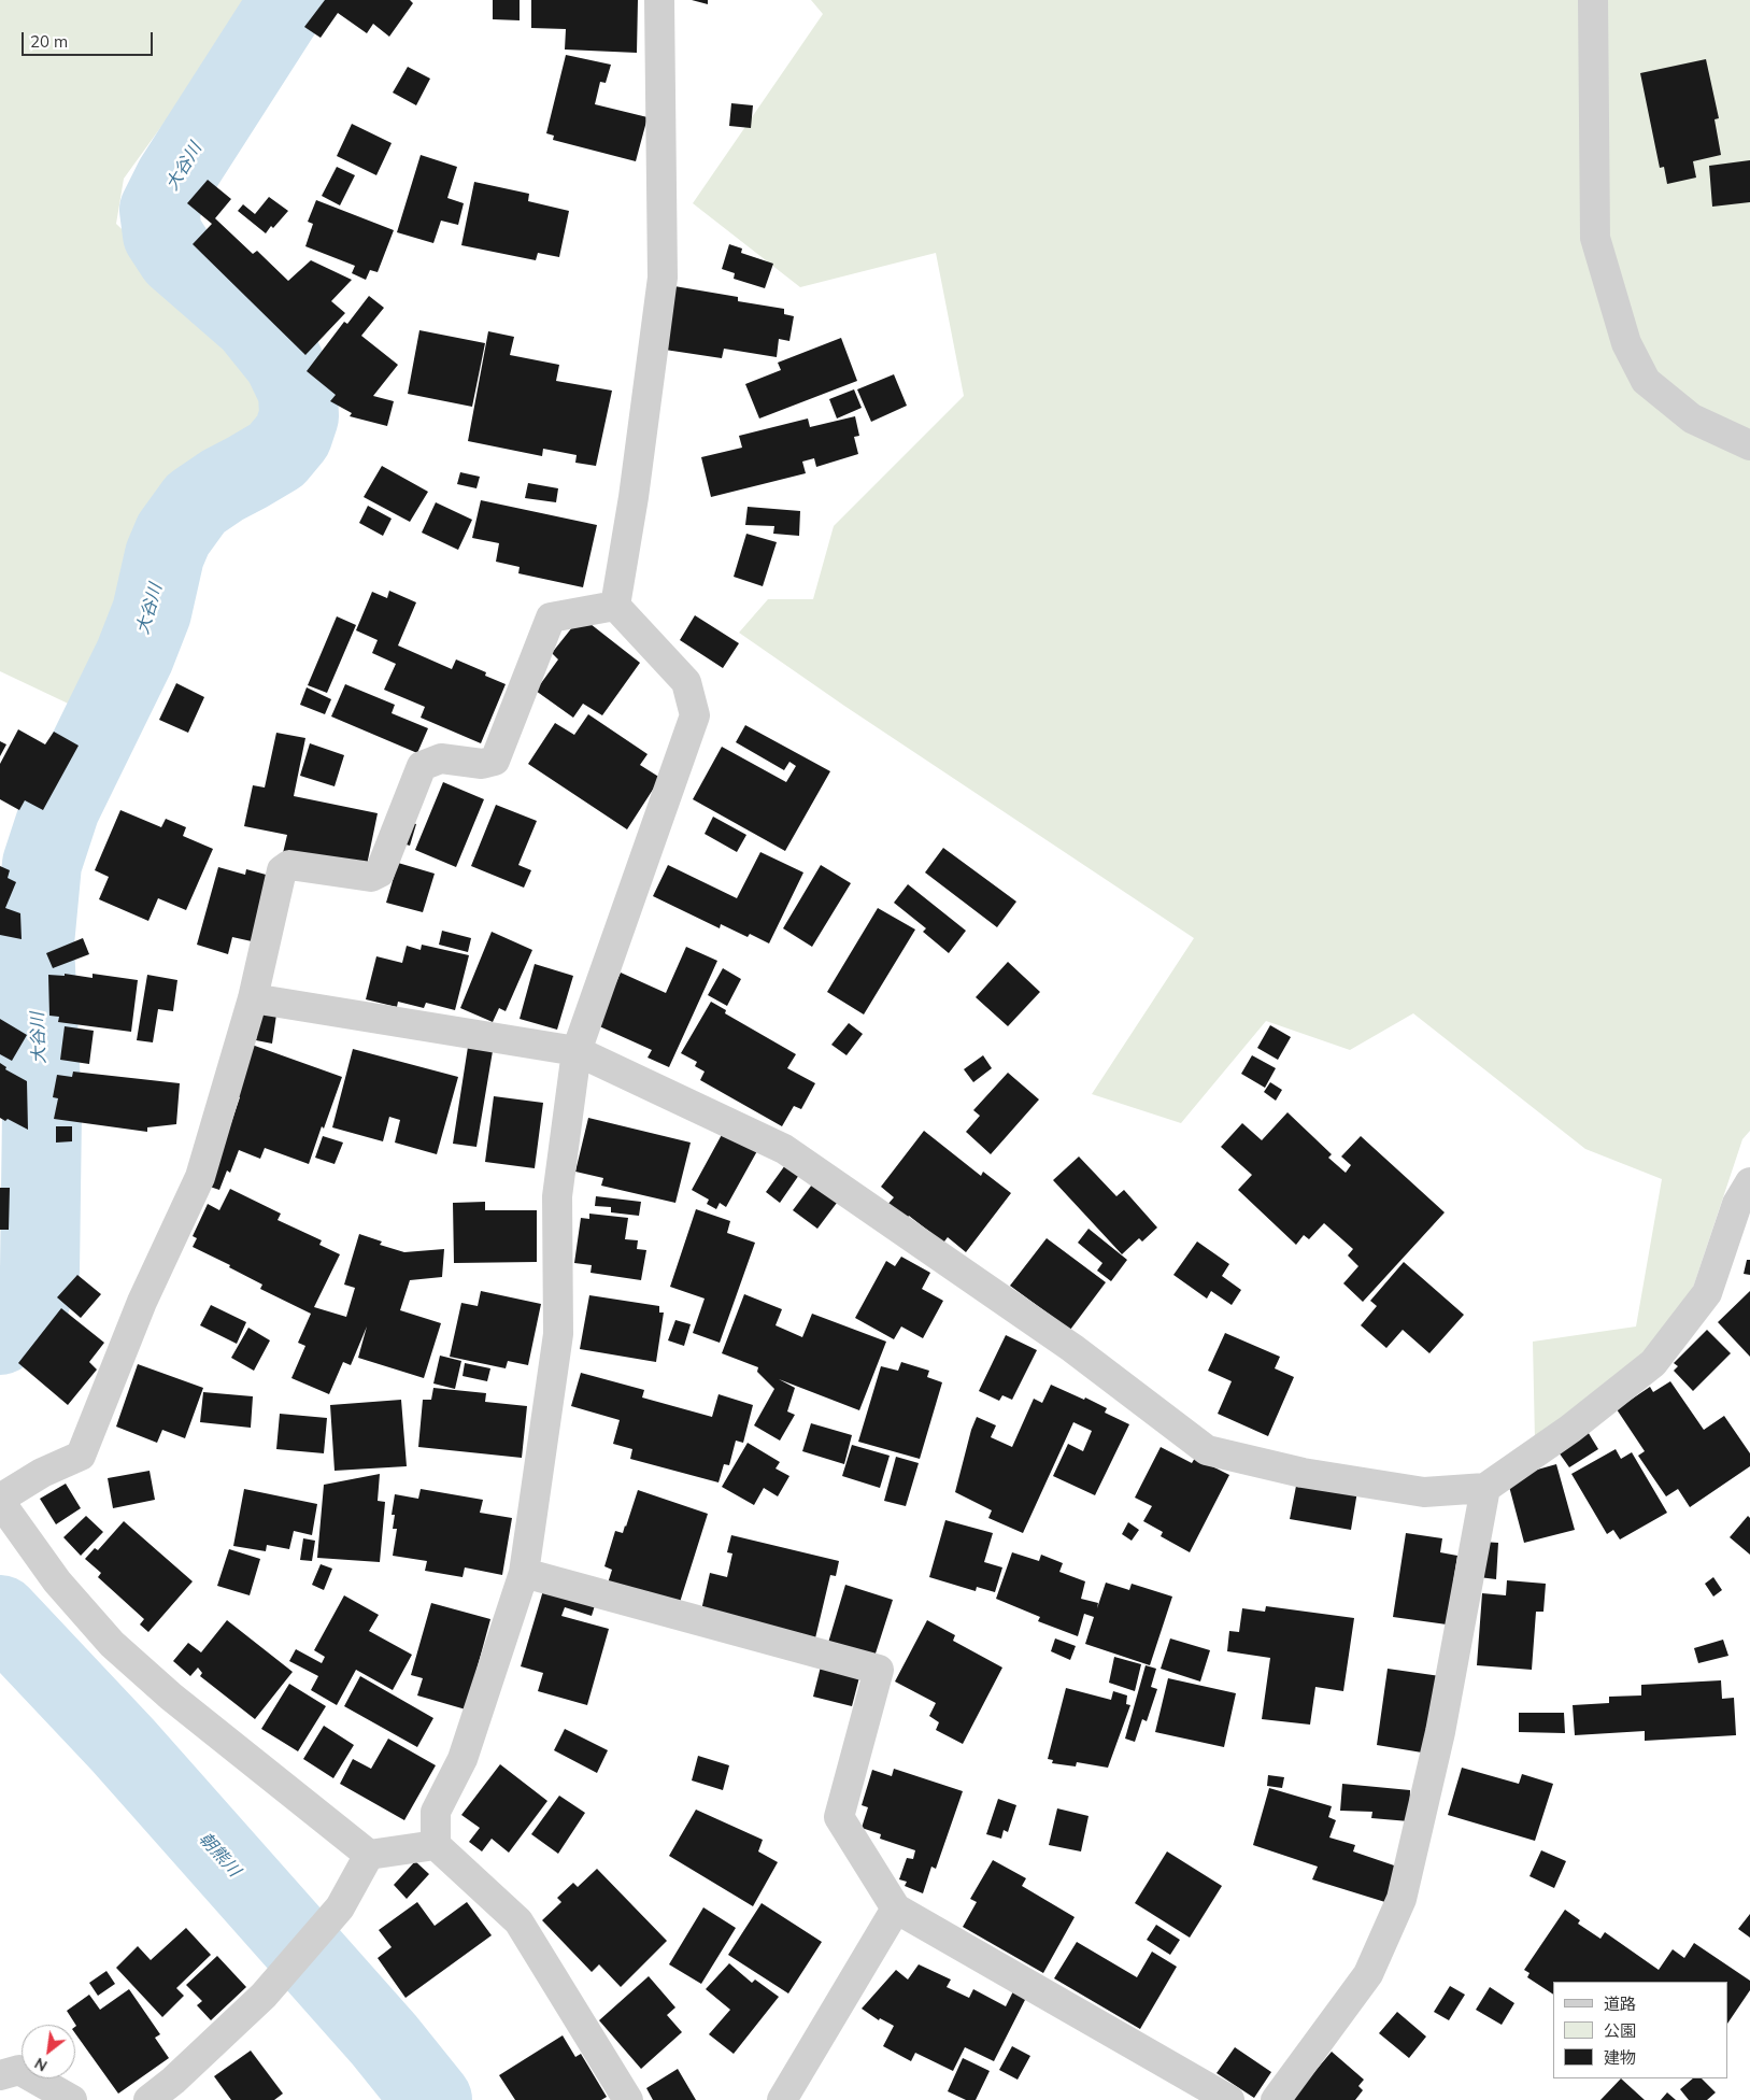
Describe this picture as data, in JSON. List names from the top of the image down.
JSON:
{
  "water": ["大谷川", "朝熊川"],
  "legend": ["道路", "公園", "建物"],
  "scale_bar": "20 m",
  "north": "bottom left"
}
